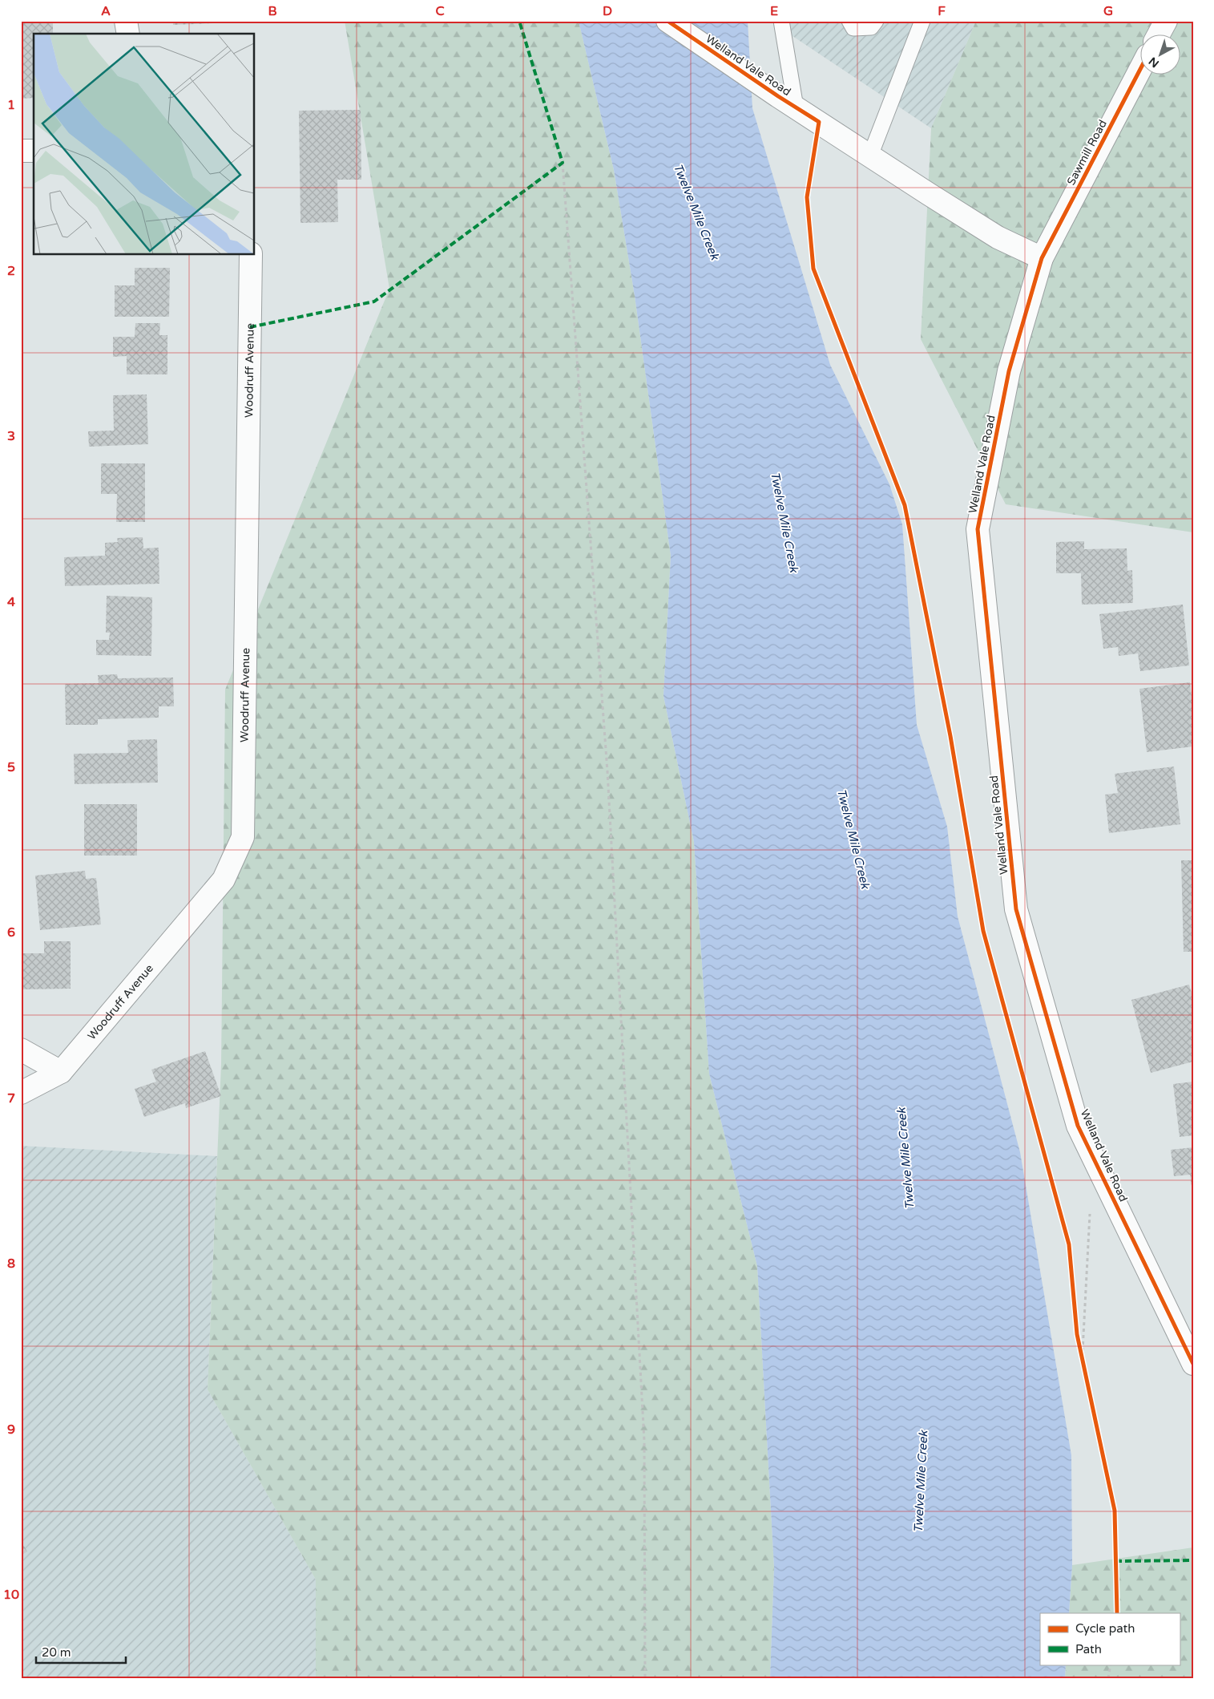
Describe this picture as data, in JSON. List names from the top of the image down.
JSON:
{
  "streets": {
    "street": ["Welland Vale Road", "Sawmill Road", "Woodruff Avenue"]
  },
  "crossings": [
    ["Welland Vale Road", "Sawmill Road"]
  ],
  "water": ["Twelve Mile Creek"],
  "legend": ["Cycle path", "Path"],
  "scale_bar": "20 m",
  "north": "bottom left",
  "grid": {
    "columns": [
      "A",
      "B",
      "C",
      "D",
      "E",
      "F",
      "G"
    ],
    "rows": [
      "1",
      "2",
      "3",
      "4",
      "5",
      "6",
      "7",
      "8",
      "9",
      "10"
    ]
  }
}
